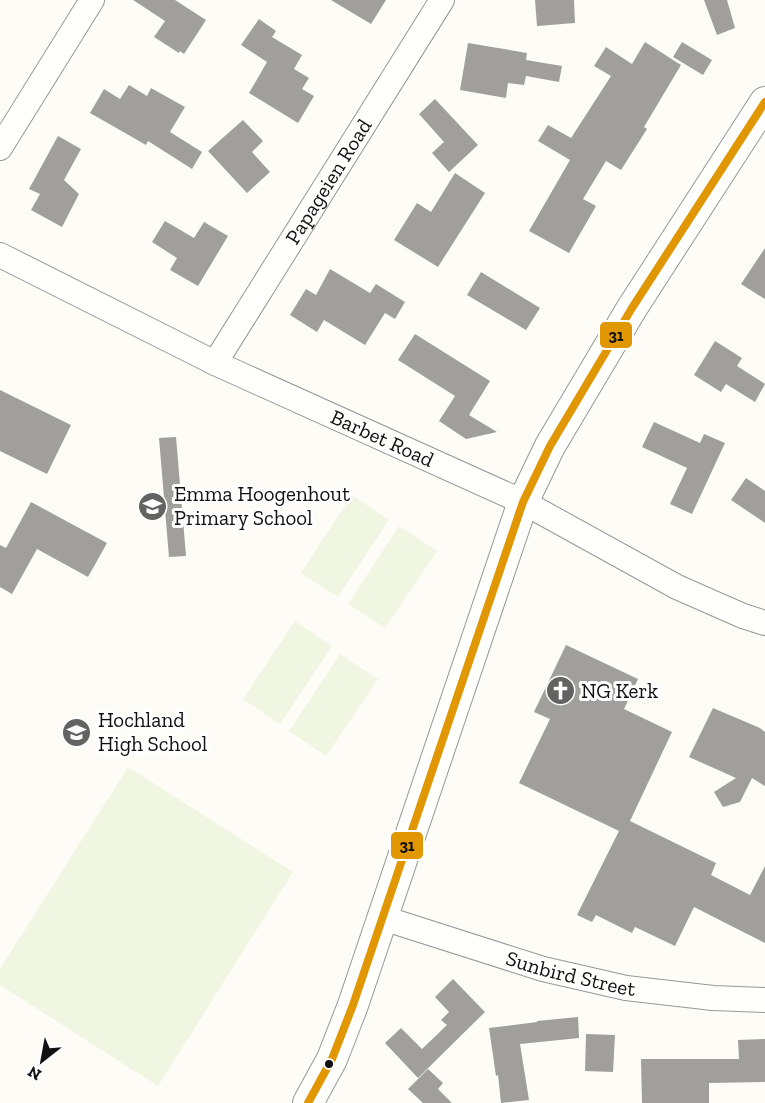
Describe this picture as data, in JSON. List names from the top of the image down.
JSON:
{
  "streets": {
    "street": ["Papageien Road", "Barbet Road", "Sunbird Street"]
  },
  "crossings": [
    ["Papageien Road", "Barbet Road"]
  ],
  "places": {
    "school or university": ["Emma Hoogenhout Primary School", "Hochland High School"],
    "church": ["NG Kerk"]
  },
  "lines": ["transit line 31"],
  "north": "bottom left"
}
